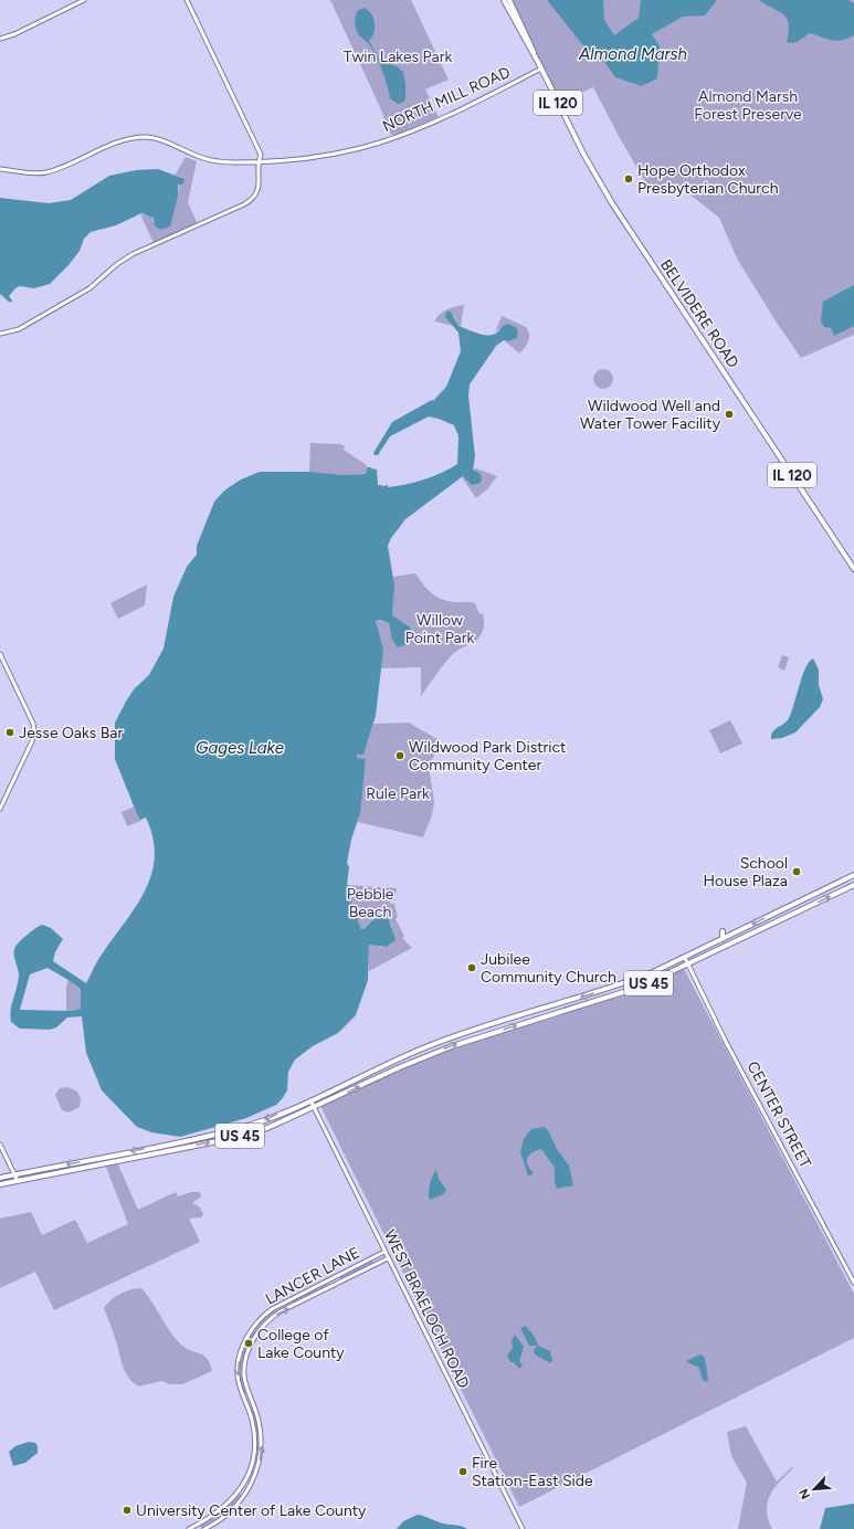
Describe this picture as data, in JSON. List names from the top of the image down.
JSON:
{
  "streets": {
    "main road": ["IL 120", "BELVIDERE ROAD", "US 45"],
    "street": [
      "NORTH MILL ROAD",
      "CENTER STREET",
      "LANCER LANE",
      "WEST BRAELOCH ROAD"
    ]
  },
  "crossings": [
    ["NORTH MILL ROAD", "BELVIDERE ROAD"],
    ["US 45", "CENTER STREET"],
    ["US 45", "WEST BRAELOCH ROAD"],
    ["LANCER LANE", "WEST BRAELOCH ROAD"]
  ],
  "water": ["Almond Marsh", "Gages Lake"],
  "parks": [
    "Twin Lakes Park",
    "Almond Marsh Forest Preserve",
    "Willow Point Park",
    "Rule Park",
    "Pebble Beach"
  ],
  "places": [
    "Hope Orthodox Presbyterian Church",
    "Wildwood Well and Water Tower Facility",
    "Jesse Oaks Bar",
    "Wildwood Park District Community Center",
    "School House Plaza",
    "Jubilee Community Church",
    "College of Lake County",
    "Fire Station-East Side",
    "University Center of Lake County"
  ],
  "north": "bottom left"
}
